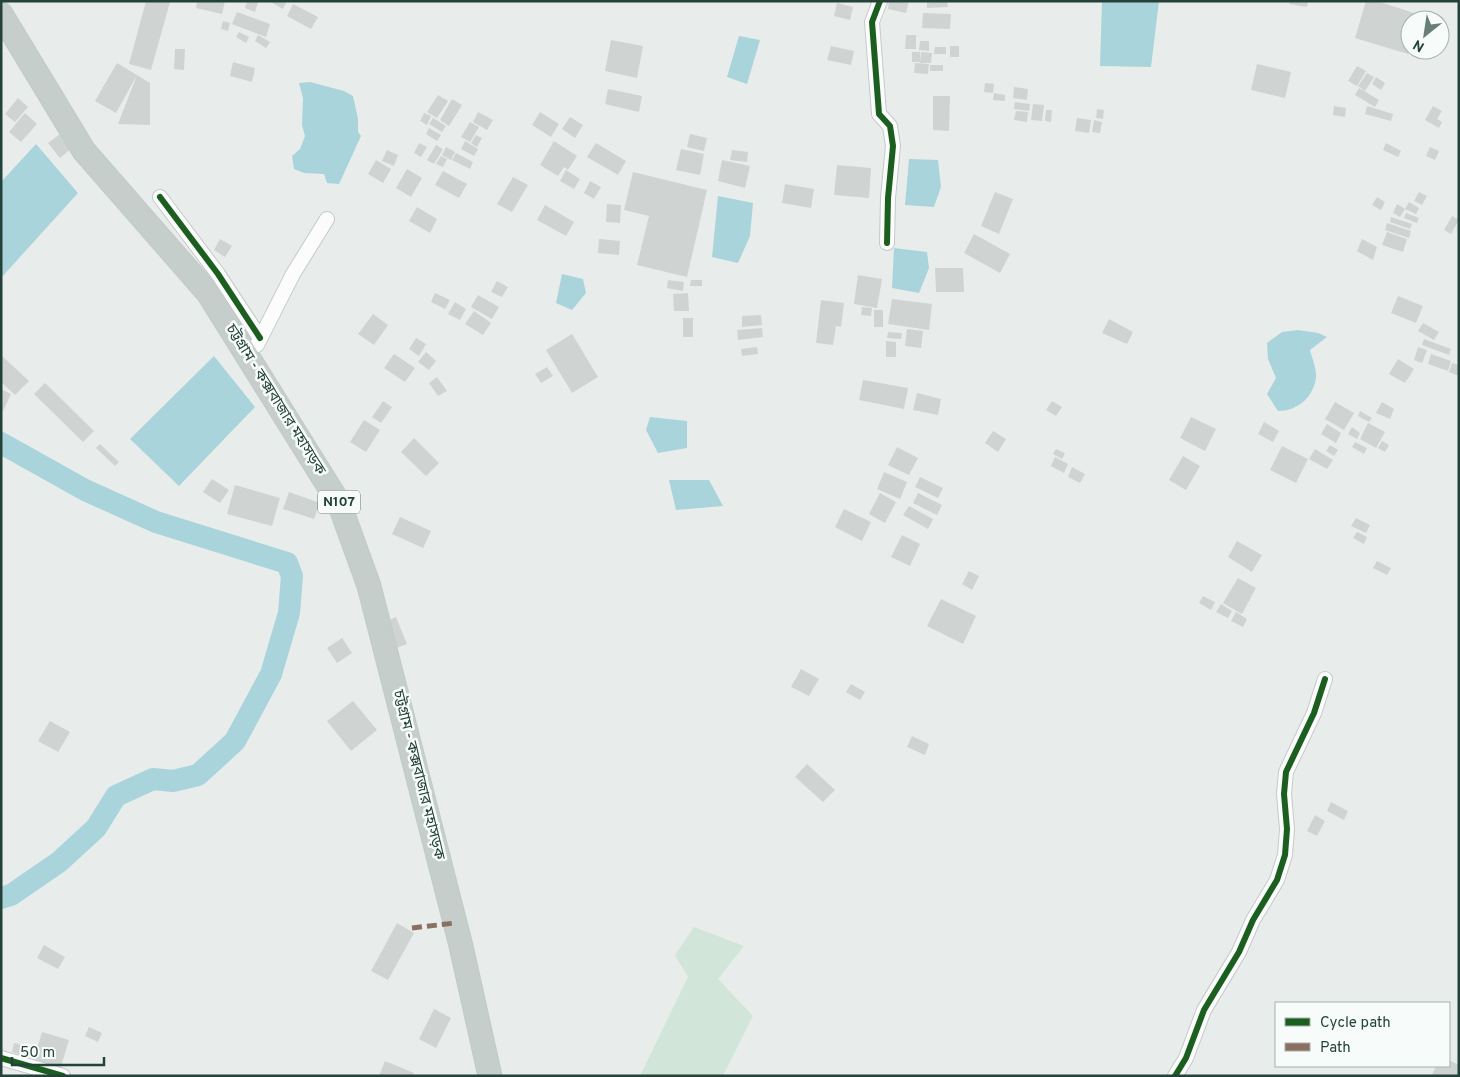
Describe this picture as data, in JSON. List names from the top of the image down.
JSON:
{
  "streets": {
    "highway": ["চট্টগ্রাম - কক্সবাজার মহাসড়ক", "N107"]
  },
  "legend": ["Cycle path", "Path"],
  "scale_bar": "50 m",
  "north": "bottom left"
}
